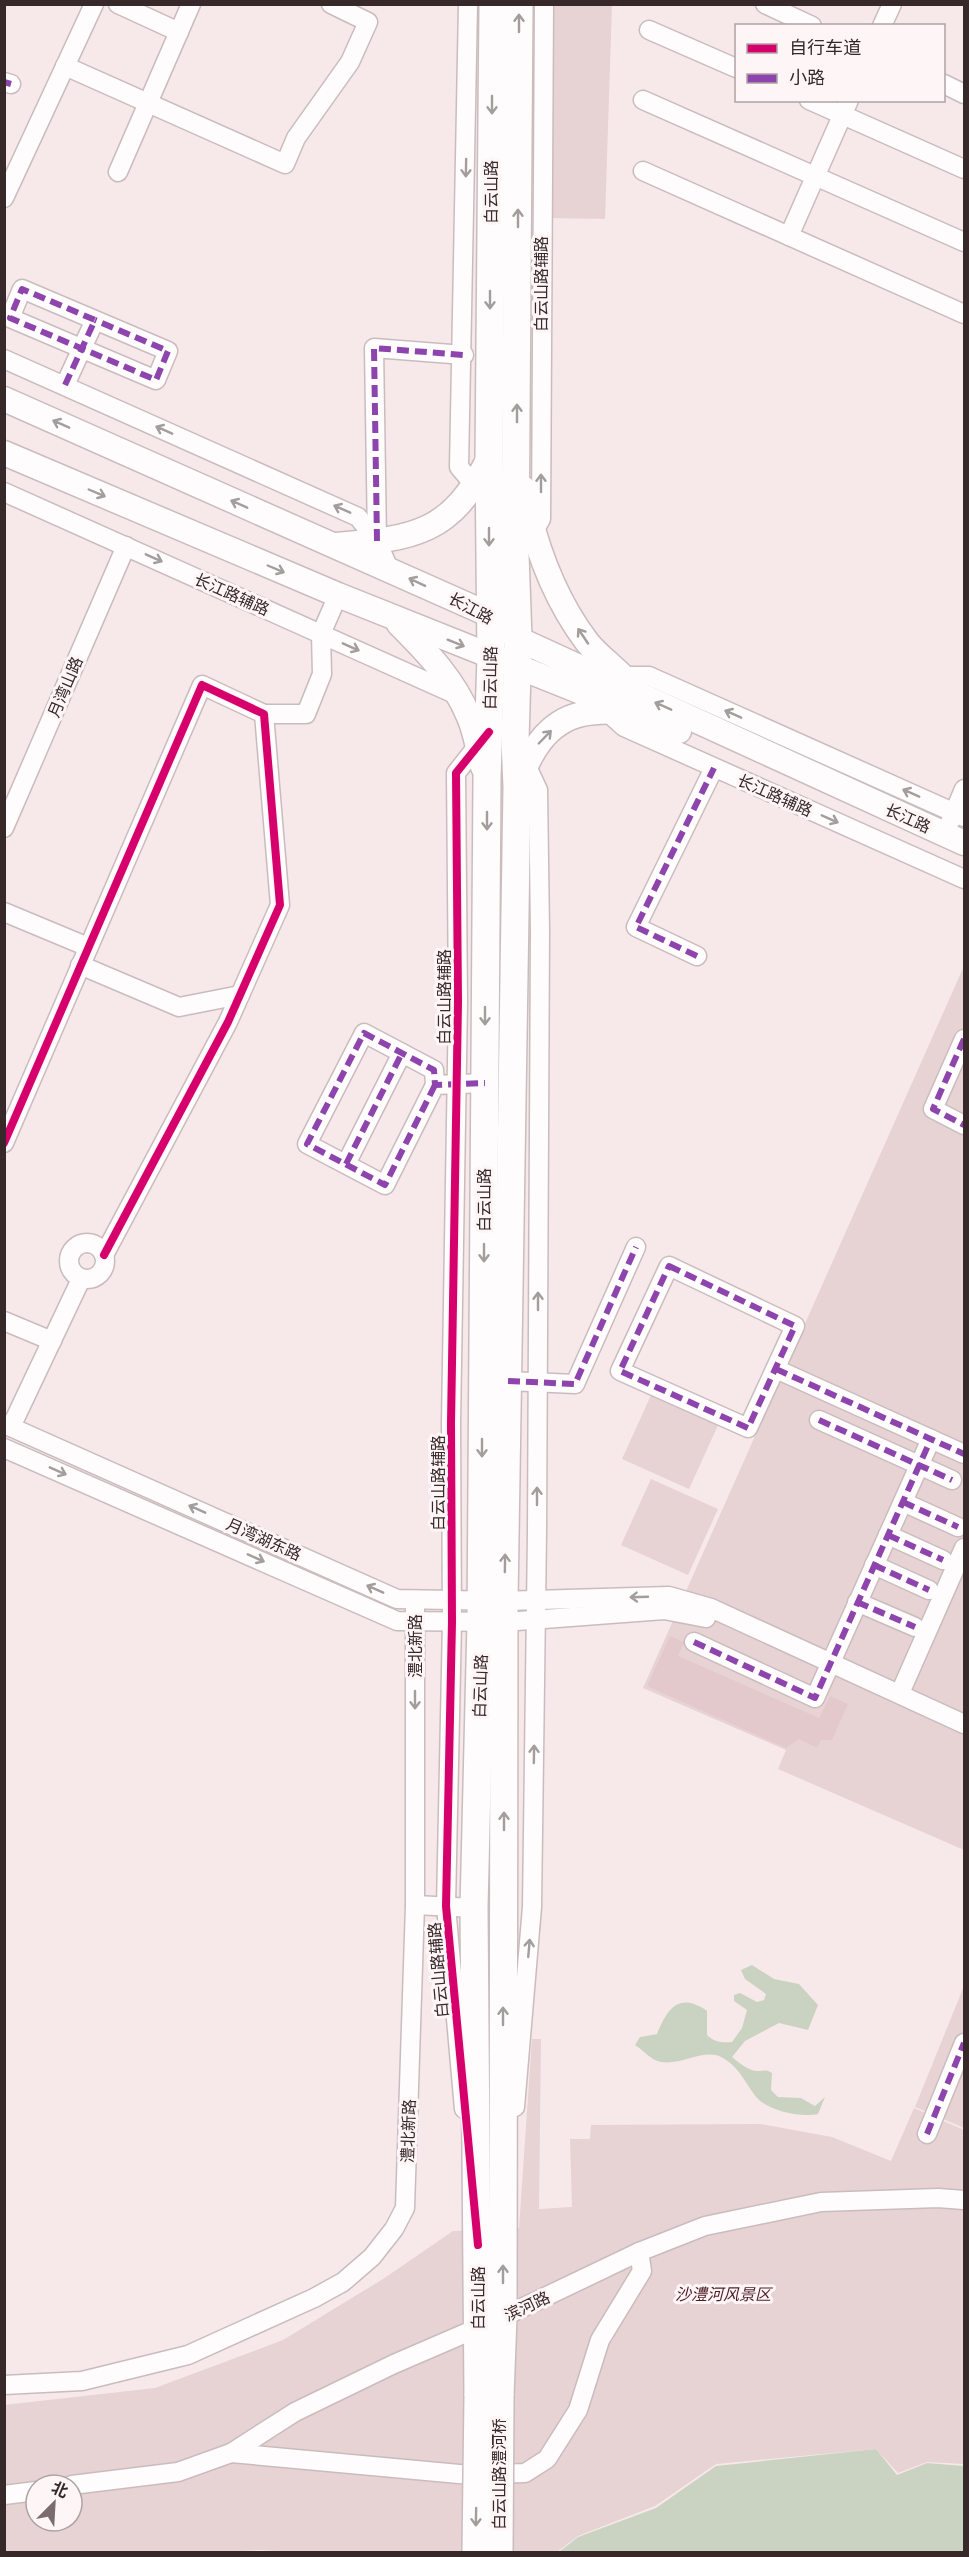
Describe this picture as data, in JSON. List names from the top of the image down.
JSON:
{
  "streets": {
    "highway": ["白云山路", "白云山路澧河桥"],
    "main road": ["长江路"],
    "street": [
      "白云山路辅路",
      "长江路辅路",
      "月湾山路",
      "月湾湖东路",
      "澧北新路",
      "滨河路"
    ]
  },
  "crossings": [
    ["白云山路", "白云山路辅路"],
    ["白云山路", "长江路"],
    ["白云山路", "月湾湖东路"],
    ["白云山路", "滨河路"],
    ["白云山路", "白云山路澧河桥"],
    ["白云山路辅路", "月湾湖东路"],
    ["长江路辅路", "长江路"],
    ["长江路辅路", "月湾山路"],
    ["月湾湖东路", "澧北新路"]
  ],
  "parks": ["沙澧河风景区"],
  "legend": ["自行车道", "小路"],
  "north": "top right"
}
